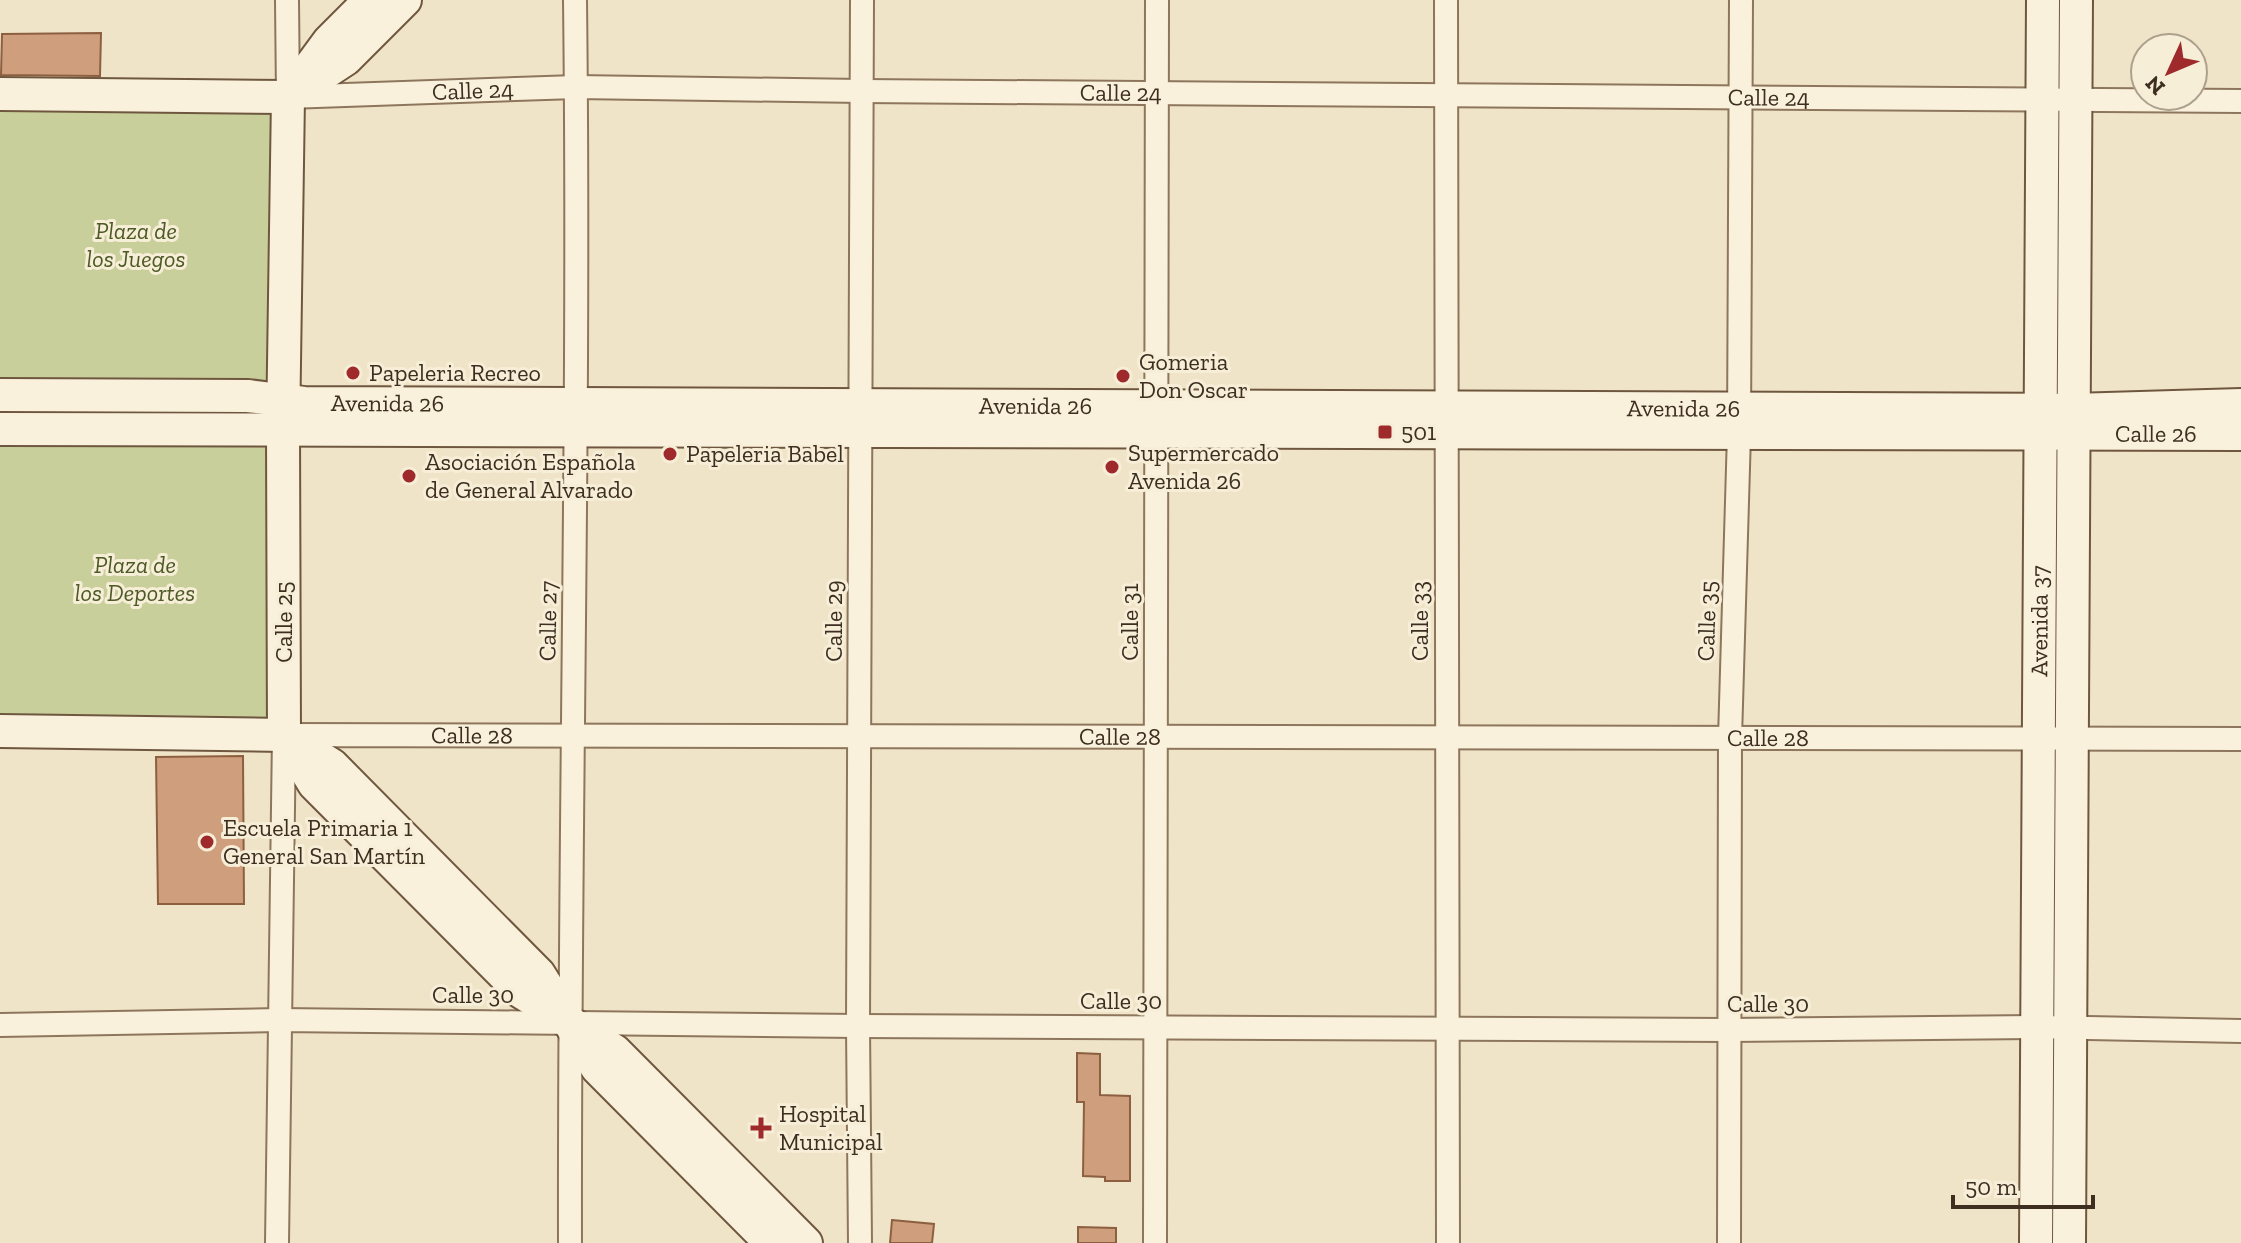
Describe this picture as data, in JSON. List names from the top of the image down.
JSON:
{
  "streets": {
    "main road": [
      "Calle 24",
      "Avenida 26",
      "Calle 26",
      "Calle 25",
      "Avenida 37",
      "Calle 28"
    ],
    "street": [
      "Calle 27",
      "Calle 29",
      "Calle 33",
      "Calle 35",
      "Calle 31",
      "Calle 30"
    ]
  },
  "crossings": [
    ["Calle 24", "Calle 27"],
    ["Calle 24", "Calle 29"],
    ["Calle 24", "Calle 33"],
    ["Calle 24", "Calle 35"],
    ["Calle 24", "Calle 25"],
    ["Calle 24", "Calle 31"],
    ["Calle 24", "Avenida 37"],
    ["Avenida 26", "Calle 26"],
    ["Avenida 26", "Calle 27"],
    ["Avenida 26", "Calle 29"],
    ["Avenida 26", "Calle 33"],
    ["Avenida 26", "Calle 35"],
    ["Avenida 26", "Calle 25"],
    ["Avenida 26", "Calle 31"],
    ["Avenida 26", "Avenida 37"],
    ["Calle 26", "Avenida 37"],
    ["Calle 27", "Calle 28"],
    ["Calle 27", "Calle 30"],
    ["Calle 29", "Calle 28"],
    ["Calle 29", "Calle 30"],
    ["Calle 33", "Calle 28"],
    ["Calle 33", "Calle 30"],
    ["Calle 35", "Calle 28"],
    ["Calle 35", "Calle 30"],
    ["Calle 25", "Calle 28"],
    ["Calle 25", "Calle 30"],
    ["Calle 31", "Calle 28"],
    ["Calle 31", "Calle 30"],
    ["Avenida 37", "Calle 28"],
    ["Avenida 37", "Calle 30"]
  ],
  "parks": ["Plaza de los Juegos", "Plaza de los Deportes"],
  "places": {
    "other": [
      "Papeleria Recreo",
      "Gomeria Don Oscar",
      "Papeleria Babel",
      "Supermercado Avenida 26",
      "Asociación Española de General Alvarado",
      "Escuela Primaria 1 General San Martín"
    ],
    "transit": ["501"],
    "health": ["Hospital Municipal"]
  },
  "scale_bar": "50 m",
  "north": "bottom left"
}
